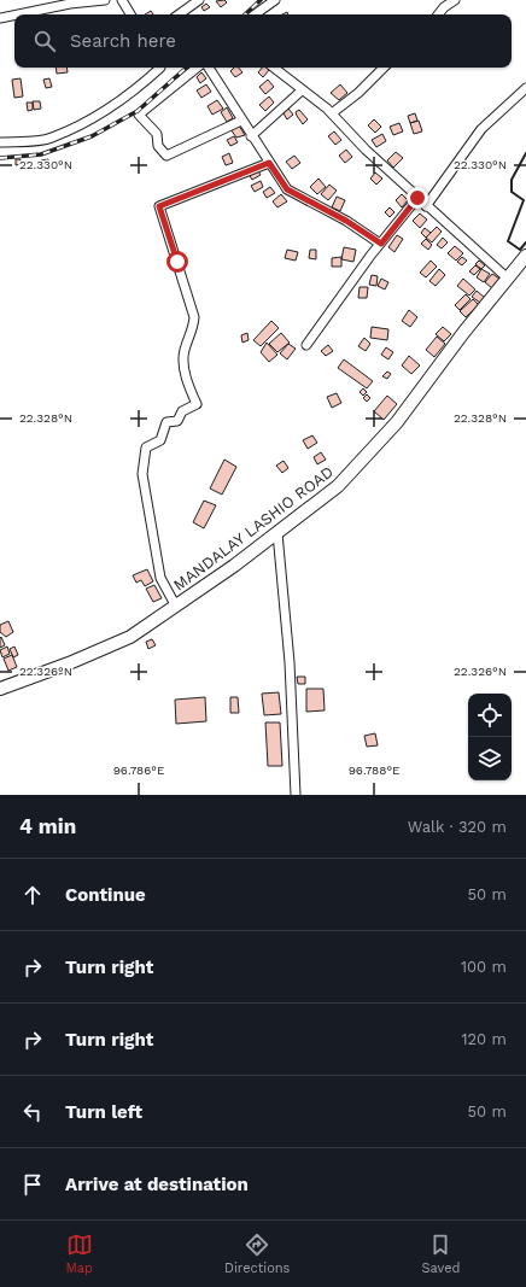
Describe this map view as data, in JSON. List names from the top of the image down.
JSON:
{
  "streets": {
    "highway": ["MANDALAY LASHIO ROAD"]
  },
  "page": {
    "search": "Search here",
    "heading": ["4 min", "Walk · 320 m"],
    "list": [
      ["Continue", "50 m"],
      ["Turn right", "100 m"],
      ["Turn right", "120 m"],
      ["Turn left", "50 m"],
      "Arrive at destination"
    ],
    "nav": ["Map", "Directions", "Saved"]
  },
  "coordinates": [
    "22.330°N",
    "22.328°N",
    "22.326°N",
    "96.786°E",
    "96.788°E"
  ]
}
